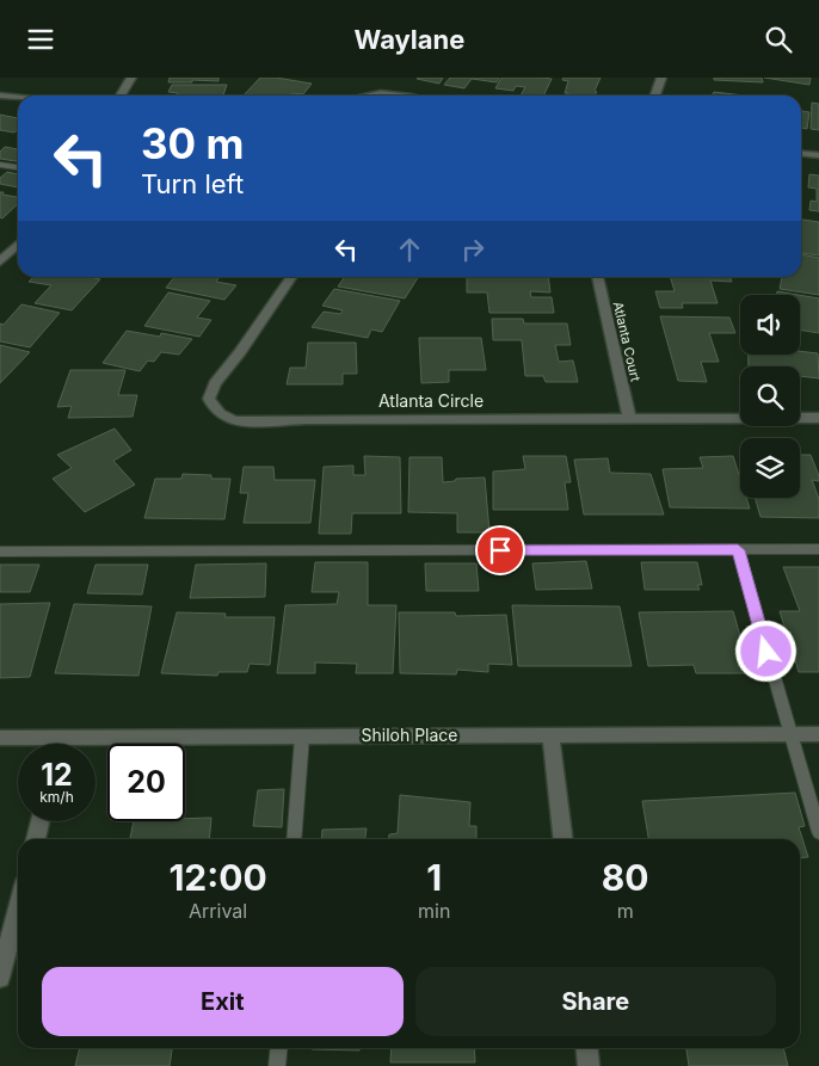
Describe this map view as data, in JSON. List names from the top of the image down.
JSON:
{
  "streets": {
    "street": ["Atlanta Court", "Atlanta Circle", "Shiloh Place"]
  },
  "crossings": [
    ["Atlanta Court", "Atlanta Circle"]
  ],
  "page": {
    "header": "Waylane",
    "turn": ["30 m", "Turn left"],
    "speed": "12 km/h",
    "limit": "20",
    "eta": [
      "12:00",
      "Arrival",
      "1",
      "min",
      "80",
      "m"
    ],
    "buttons": ["Exit", "Share"]
  }
}
